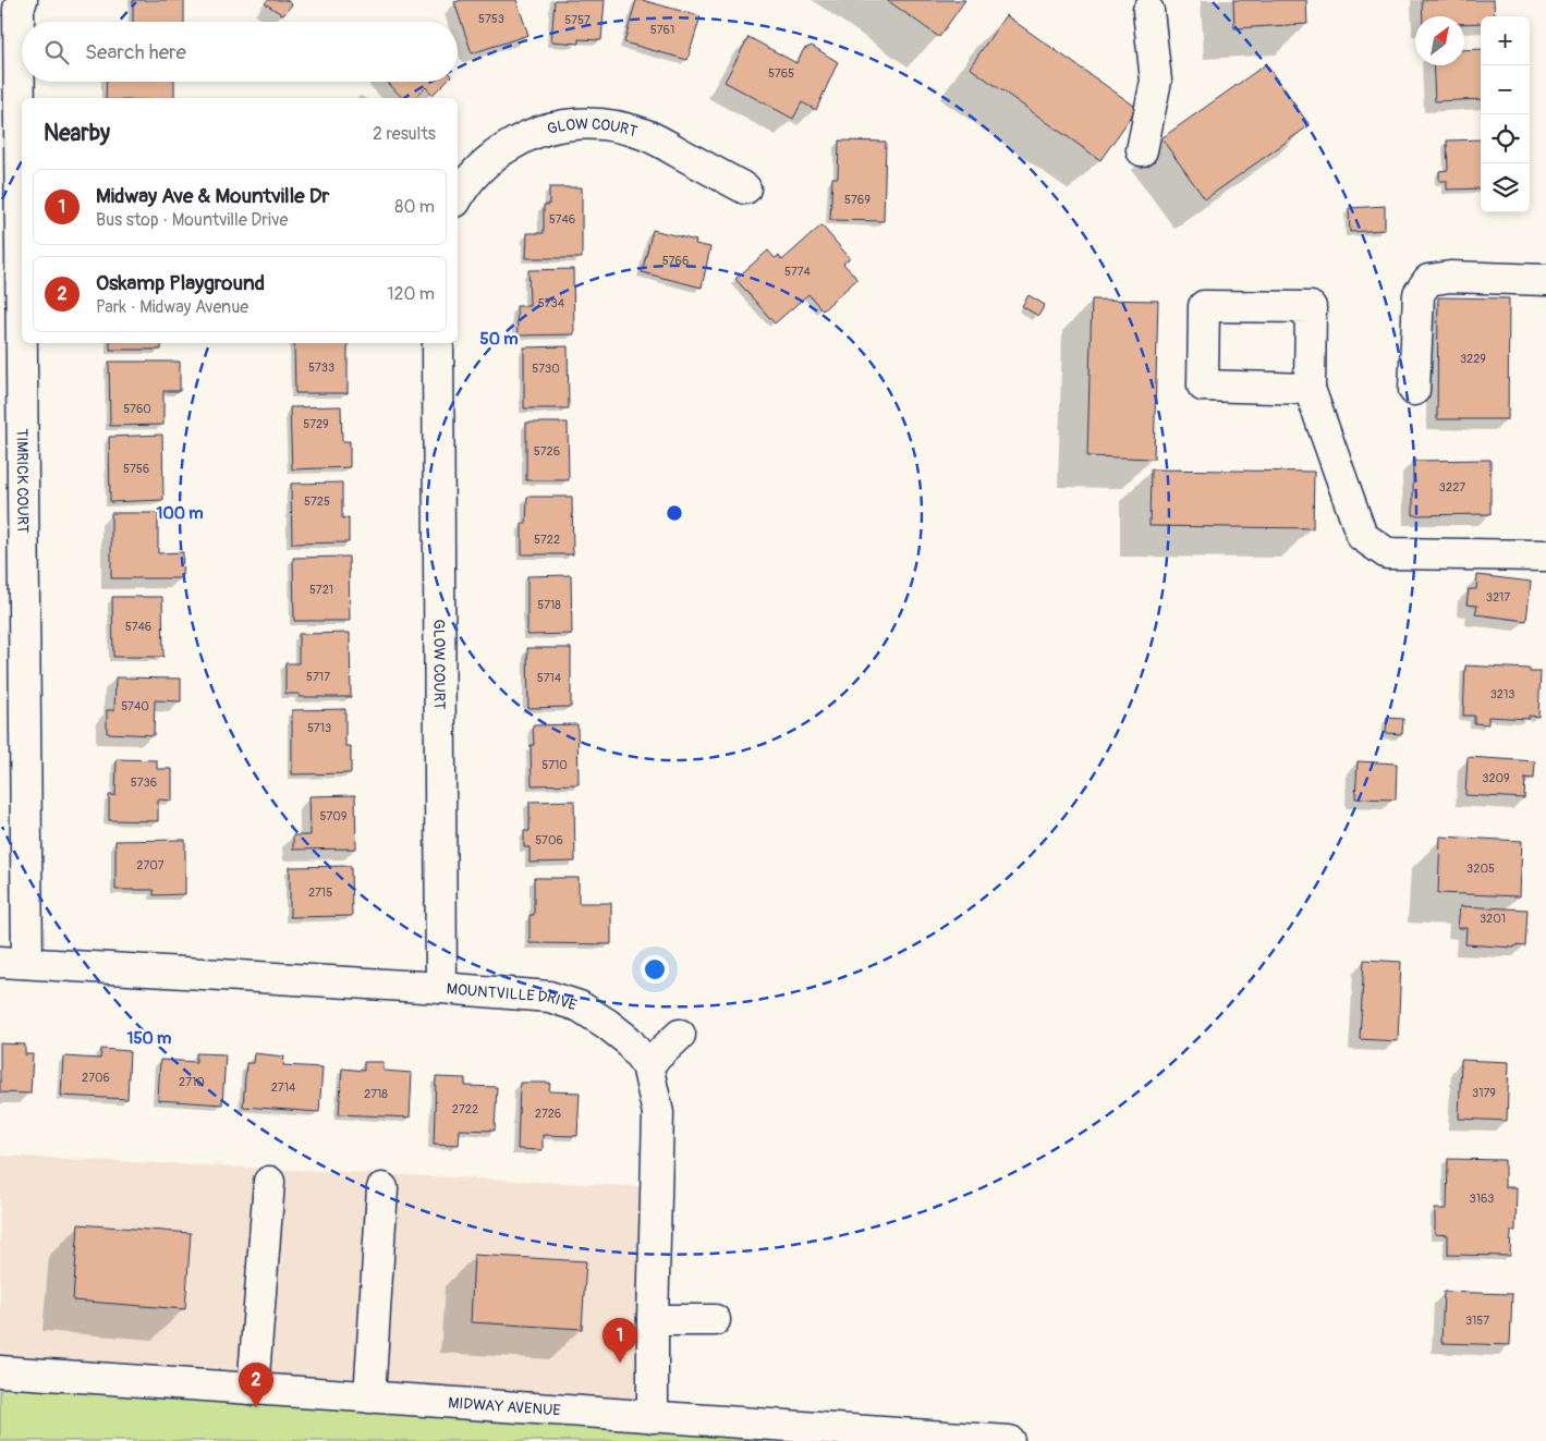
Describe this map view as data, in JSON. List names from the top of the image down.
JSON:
{
  "streets": {
    "street": [
      "GLOW COURT",
      "TIMRICK COURT",
      "MOUNTVILLE DRIVE",
      "MIDWAY AVENUE"
    ]
  },
  "crossings": [
    ["GLOW COURT", "MOUNTVILLE DRIVE"],
    ["TIMRICK COURT", "MOUNTVILLE DRIVE"],
    ["MOUNTVILLE DRIVE", "MIDWAY AVENUE"]
  ],
  "house_numbers": [
    "5753",
    "5757",
    "5761",
    "5765",
    "5769",
    "5746",
    "5766",
    "5774",
    "5734",
    "3229",
    "5733",
    "5730",
    "5760",
    "5729",
    "5726",
    "5756",
    "3227",
    "5725",
    "5722",
    "5721",
    "3217",
    "5718",
    "5746",
    "5717",
    "5714",
    "3213",
    "5740",
    "5713",
    "5710",
    "3209",
    "5736",
    "5709",
    "5706",
    "2707",
    "3205",
    "2715",
    "3201",
    "2706",
    "2710",
    "2714",
    "3179",
    "2718",
    "2722",
    "2726",
    "3163",
    "3157"
  ],
  "north": "top right",
  "page": {
    "map_buttons": ["+", "−"],
    "search": "Search here",
    "heading": ["Nearby", "2 results"],
    "list": [
      {
        "mark": "1",
        "name": "Midway Ave & Mountville Dr",
        "note": "Bus stop · Mountville Drive",
        "value": "80 m"
      },
      {
        "mark": "2",
        "name": "Oskamp Playground",
        "note": "Park · Midway Avenue",
        "value": "120 m"
      }
    ],
    "pins": ["1", "2"]
  },
  "rings": ["50 m", "100 m", "150 m"]
}
